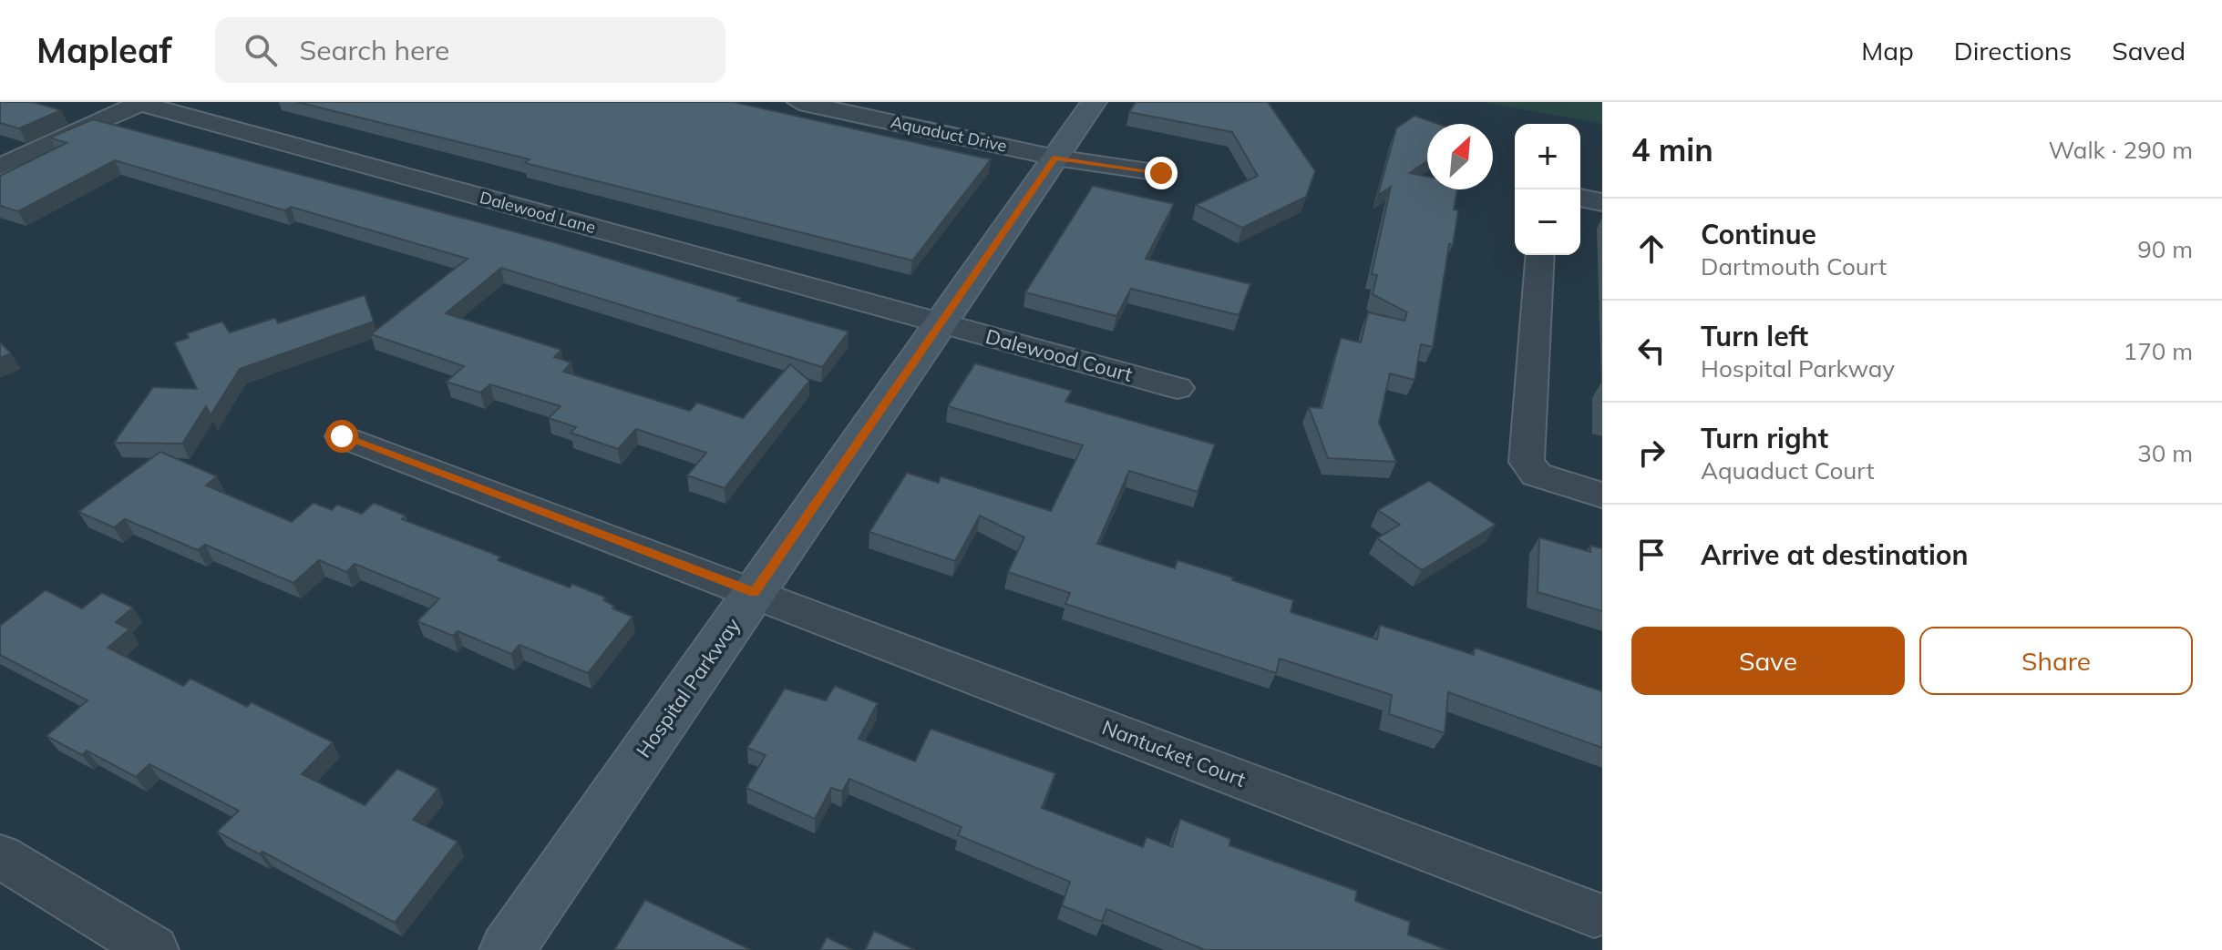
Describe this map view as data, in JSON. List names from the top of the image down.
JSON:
{
  "streets": {
    "street": [
      "Aquaduct Drive",
      "Dalewood Lane",
      "Dalewood Court",
      "Hospital Parkway",
      "Nantucket Court"
    ]
  },
  "crossings": [
    ["Aquaduct Drive", "Hospital Parkway"],
    ["Dalewood Lane", "Dalewood Court"],
    ["Dalewood Lane", "Hospital Parkway"],
    ["Dalewood Court", "Hospital Parkway"],
    ["Hospital Parkway", "Nantucket Court"]
  ],
  "north": "top right",
  "page": {
    "header": "Mapleaf",
    "search": "Search here",
    "nav": ["Map", "Directions", "Saved"],
    "heading": ["4 min", "Walk · 290 m"],
    "map_buttons": ["+", "−"],
    "list": [
      ["Continue", "Dartmouth Court", "90 m"],
      ["Turn left", "Hospital Parkway", "170 m"],
      ["Turn right", "Aquaduct Court", "30 m"],
      "Arrive at destination"
    ],
    "buttons": ["Save", "Share"]
  }
}
